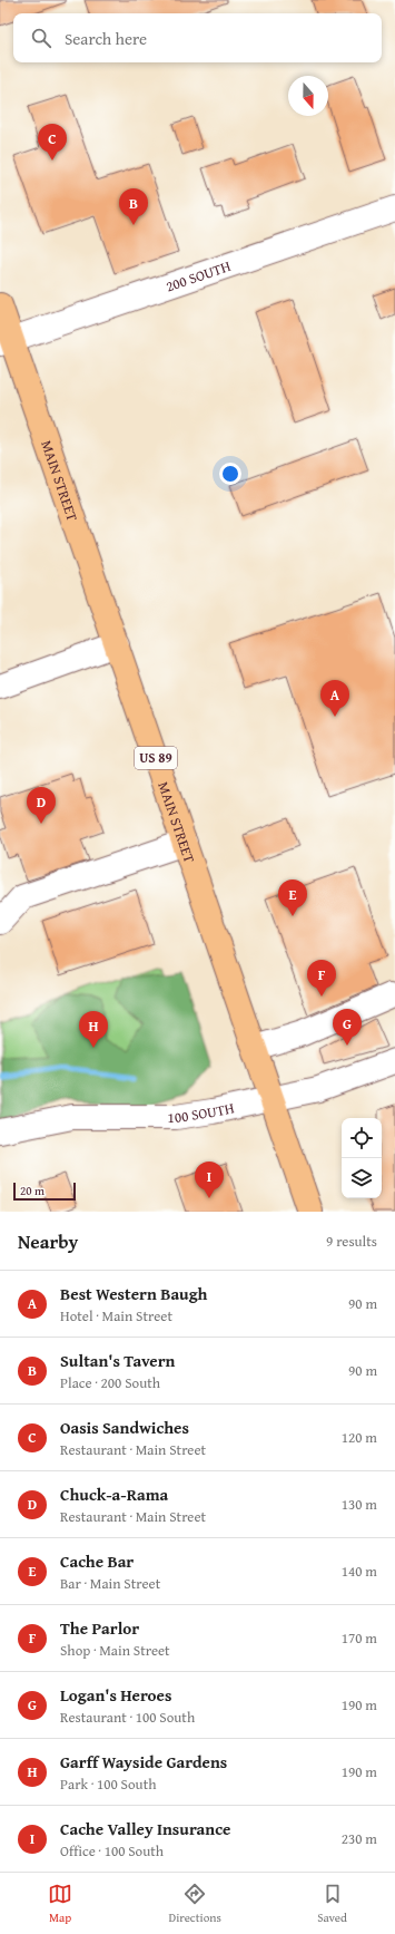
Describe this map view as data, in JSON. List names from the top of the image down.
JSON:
{
  "streets": {
    "highway": ["MAIN STREET", "US 89"],
    "street": ["200 SOUTH", "100 SOUTH"]
  },
  "crossings": [
    ["200 SOUTH", "MAIN STREET"],
    ["MAIN STREET", "100 SOUTH"]
  ],
  "scale_bar": "20 m",
  "north": "bottom",
  "page": {
    "search": "Search here",
    "pins": [
      "C",
      "B",
      "A",
      "D",
      "E",
      "F",
      "G",
      "H",
      "I"
    ],
    "scale": "20 m",
    "heading": ["Nearby", "9 results"],
    "list": [
      {
        "mark": "A",
        "name": "Best Western Baugh",
        "note": "Hotel · Main Street",
        "value": "90 m"
      },
      {
        "mark": "B",
        "name": "Sultan's Tavern",
        "note": "Place · 200 South",
        "value": "90 m"
      },
      {
        "mark": "C",
        "name": "Oasis Sandwiches",
        "note": "Restaurant · Main Street",
        "value": "120 m"
      },
      {
        "mark": "D",
        "name": "Chuck-a-Rama",
        "note": "Restaurant · Main Street",
        "value": "130 m"
      },
      {
        "mark": "E",
        "name": "Cache Bar",
        "note": "Bar · Main Street",
        "value": "140 m"
      },
      {
        "mark": "F",
        "name": "The Parlor",
        "note": "Shop · Main Street",
        "value": "170 m"
      },
      {
        "mark": "G",
        "name": "Logan's Heroes",
        "note": "Restaurant · 100 South",
        "value": "190 m"
      },
      {
        "mark": "H",
        "name": "Garff Wayside Gardens",
        "note": "Park · 100 South",
        "value": "190 m"
      },
      {
        "mark": "I",
        "name": "Cache Valley Insurance",
        "note": "Office · 100 South",
        "value": "230 m"
      }
    ],
    "nav": ["Map", "Directions", "Saved"]
  }
}
